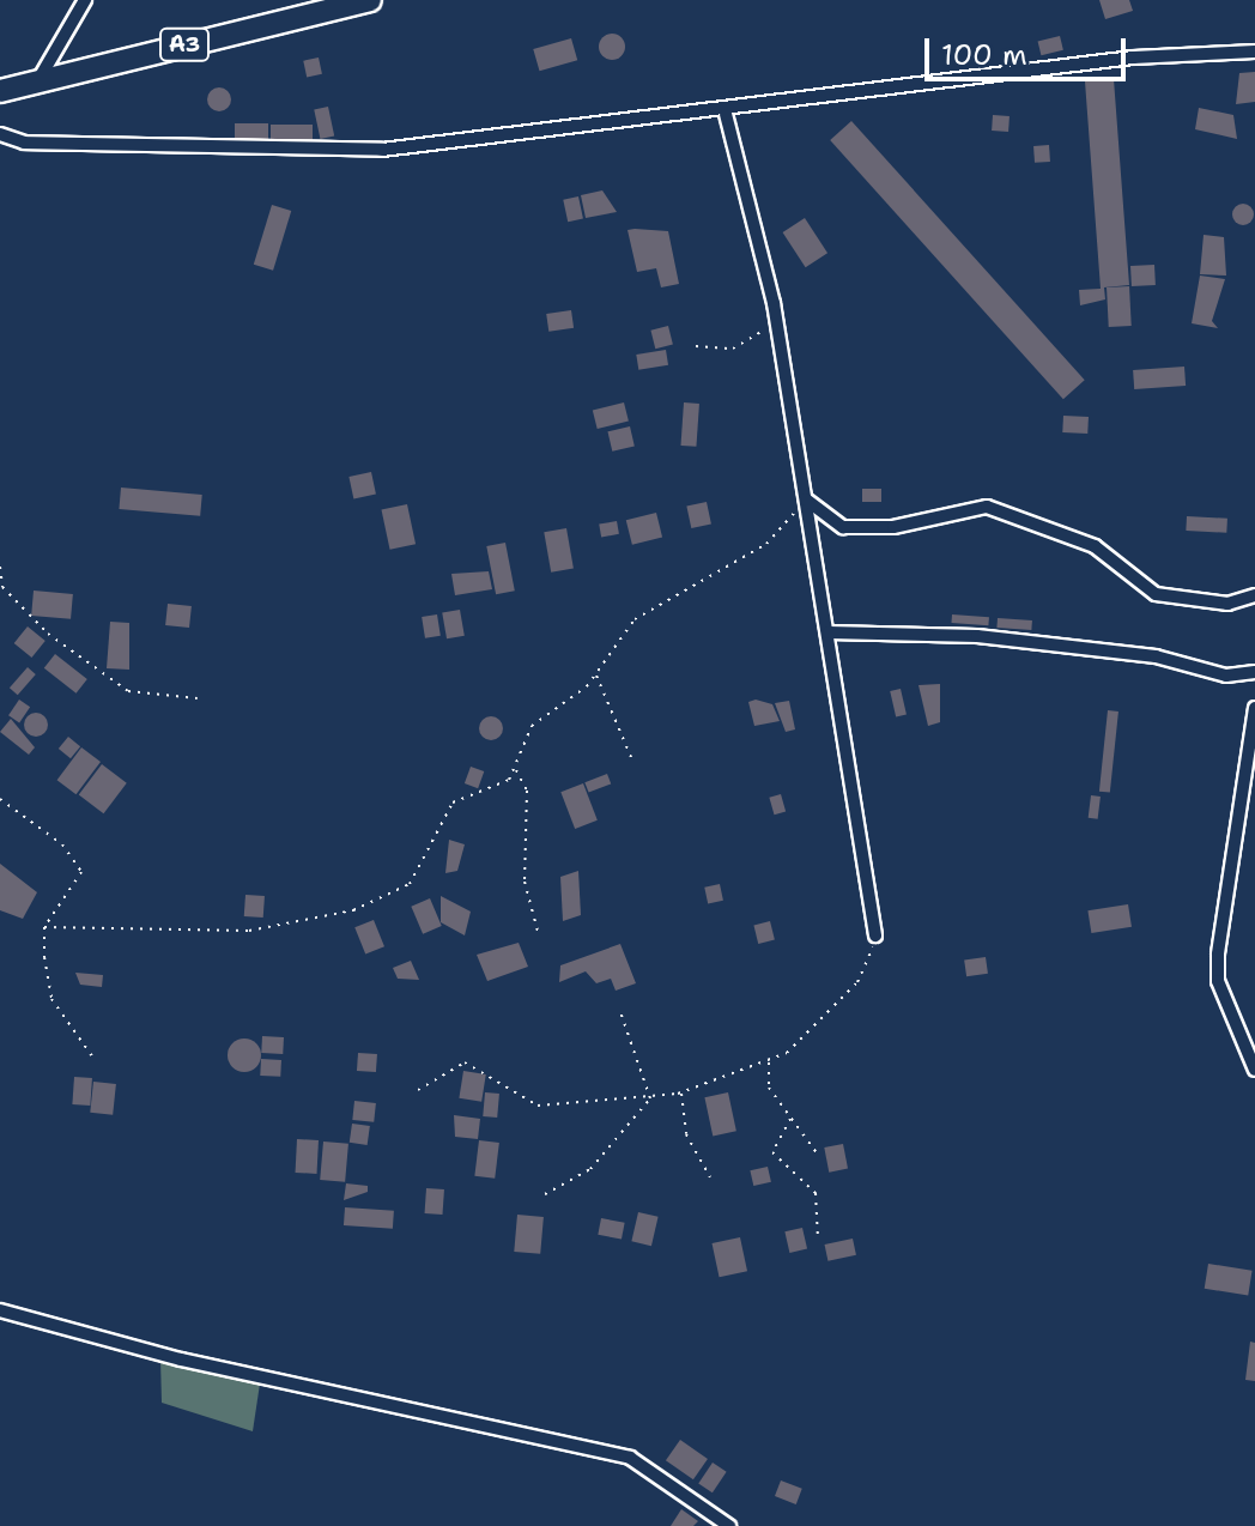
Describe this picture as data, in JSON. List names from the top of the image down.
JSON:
{
  "streets": {
    "highway": ["A3"]
  },
  "scale_bar": "100 m"
}
